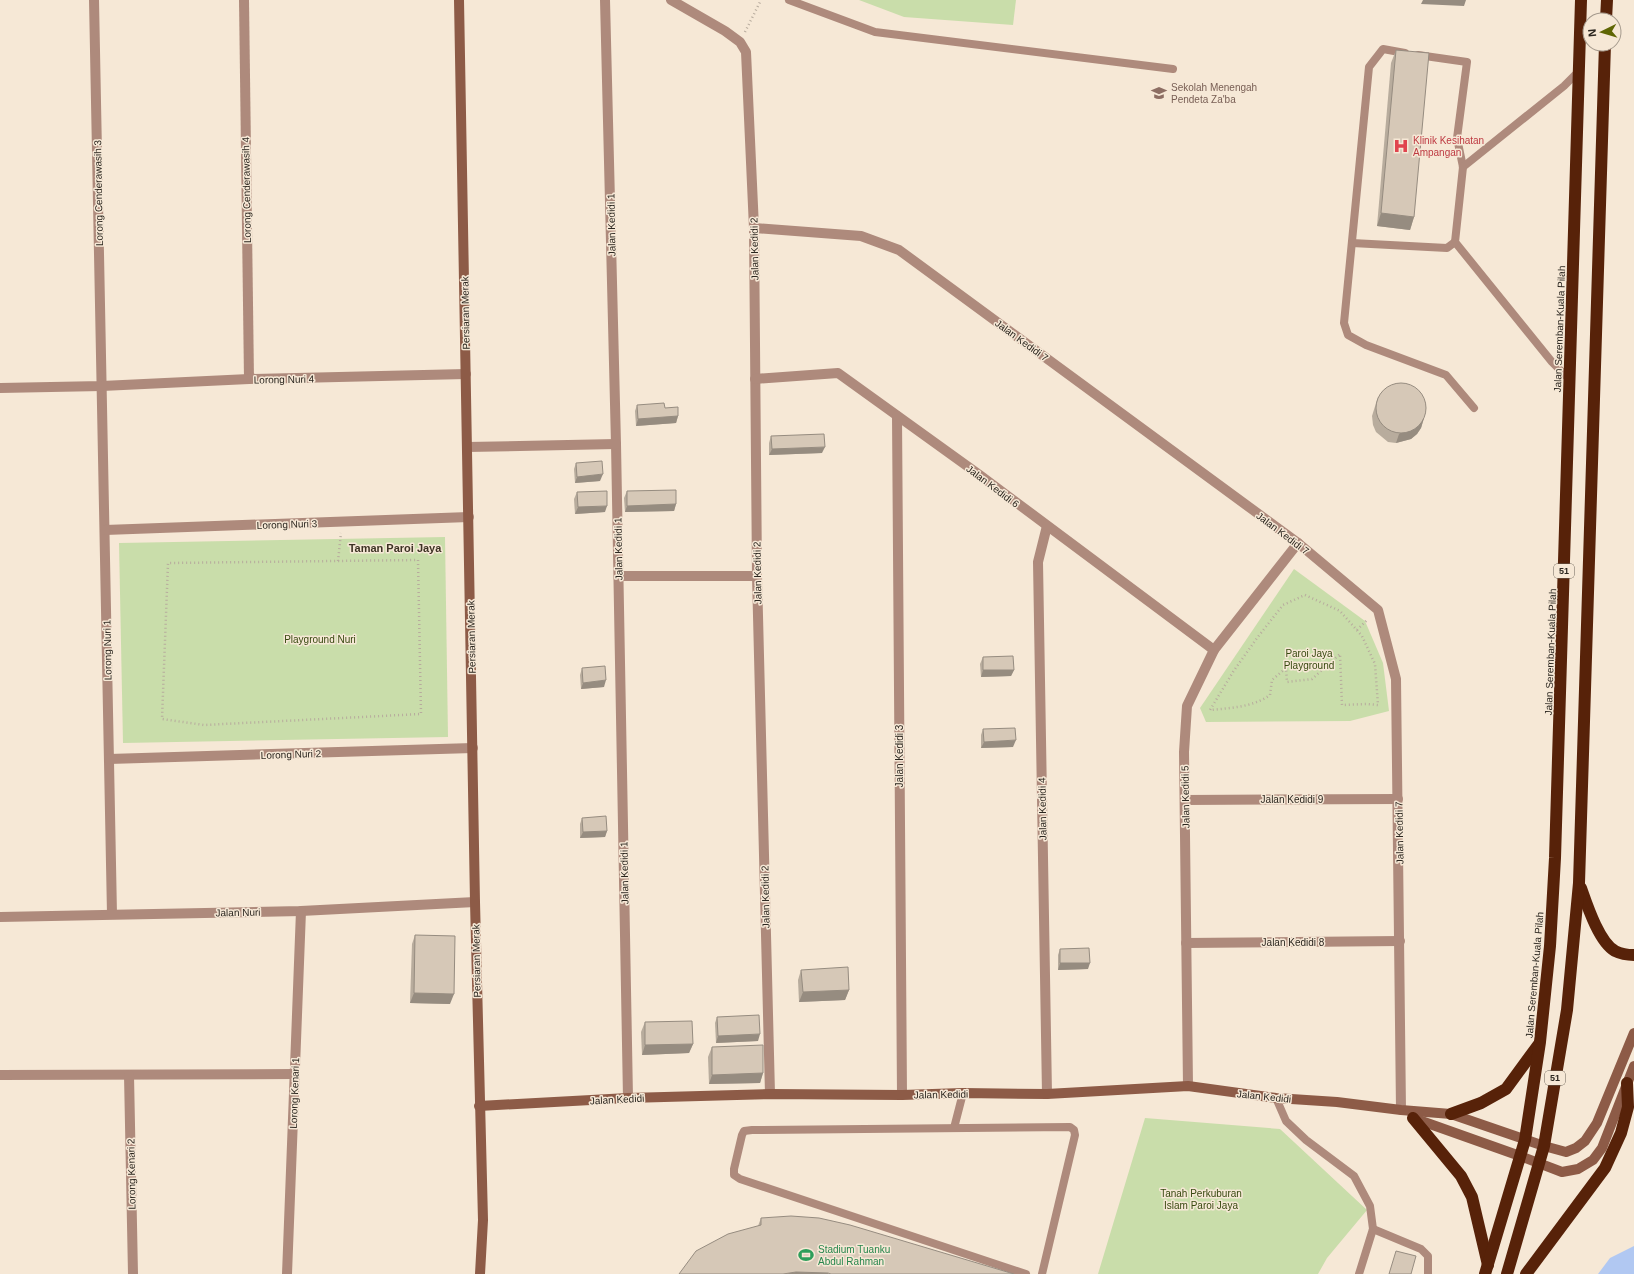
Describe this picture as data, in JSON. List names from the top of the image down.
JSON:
{
  "streets": {
    "highway": ["Jalan Seremban-Kuala Pilah", "51"],
    "street": [
      "Lorong Cenderawasih 4",
      "Lorong Cenderawasih 3",
      "Jalan Kedidi 1",
      "Jalan Kedidi 2",
      "Persiaran Merak",
      "Jalan Kedidi 7",
      "Lorong Nuri 4",
      "Jalan Kedidi 6",
      "Lorong Nuri 3",
      "Lorong Nuri 1",
      "Lorong Nuri 2",
      "Jalan Kedidi 3",
      "Jalan Kedidi 5",
      "Jalan Kedidi 9",
      "Jalan Kedidi 4",
      "Jalan Nuri",
      "Jalan Kedidi 8",
      "Lorong Kenari 1",
      "Jalan Kedidi",
      "Lorong Kenari 2"
    ]
  },
  "crossings": [
    ["Lorong Cenderawasih 4", "Lorong Nuri 4"],
    ["Lorong Cenderawasih 3", "Lorong Nuri 4"],
    ["Lorong Cenderawasih 3", "Lorong Nuri 1"],
    ["Jalan Kedidi 1", "Jalan Kedidi"],
    ["Jalan Kedidi 2", "Jalan Kedidi 7"],
    ["Jalan Kedidi 2", "Jalan Kedidi 6"],
    ["Jalan Kedidi 2", "Jalan Kedidi"],
    ["Persiaran Merak", "Lorong Nuri 4"],
    ["Persiaran Merak", "Lorong Nuri 3"],
    ["Persiaran Merak", "Lorong Nuri 2"],
    ["Persiaran Merak", "Jalan Nuri"],
    ["Persiaran Merak", "Jalan Kedidi"],
    ["Jalan Seremban-Kuala Pilah", "Jalan Kedidi"],
    ["Jalan Kedidi 7", "Jalan Kedidi 5"],
    ["Jalan Kedidi 7", "Jalan Kedidi 9"],
    ["Jalan Kedidi 7", "Jalan Kedidi 8"],
    ["Jalan Kedidi 7", "Jalan Kedidi"],
    ["Lorong Nuri 4", "Lorong Nuri 1"],
    ["Jalan Kedidi 6", "Jalan Kedidi 3"],
    ["Jalan Kedidi 6", "Jalan Kedidi 5"],
    ["Jalan Kedidi 6", "Jalan Kedidi 4"],
    ["Lorong Nuri 3", "Lorong Nuri 1"],
    ["51", "Jalan Kedidi"],
    ["Lorong Nuri 1", "Lorong Nuri 2"],
    ["Lorong Nuri 1", "Jalan Nuri"],
    ["Jalan Kedidi 3", "Jalan Kedidi"],
    ["Jalan Kedidi 5", "Jalan Kedidi 9"],
    ["Jalan Kedidi 5", "Jalan Kedidi 8"],
    ["Jalan Kedidi 5", "Jalan Kedidi"],
    ["Jalan Kedidi 4", "Jalan Kedidi"],
    ["Jalan Nuri", "Lorong Kenari 1"]
  ],
  "districts": ["Taman Paroi Jaya"],
  "parks": ["Playground Nuri", "Paroi Jaya Playground", "Tanah Perkuburan Islam Paroi Jaya"],
  "places": {
    "school or university": ["Sekolah Menengah Pendeta Za'ba"],
    "hospital": ["Klinik Kesihatan Ampangan"],
    "sports": ["Stadium Tuanku Abdul Rahman"]
  },
  "north": "left"
}
